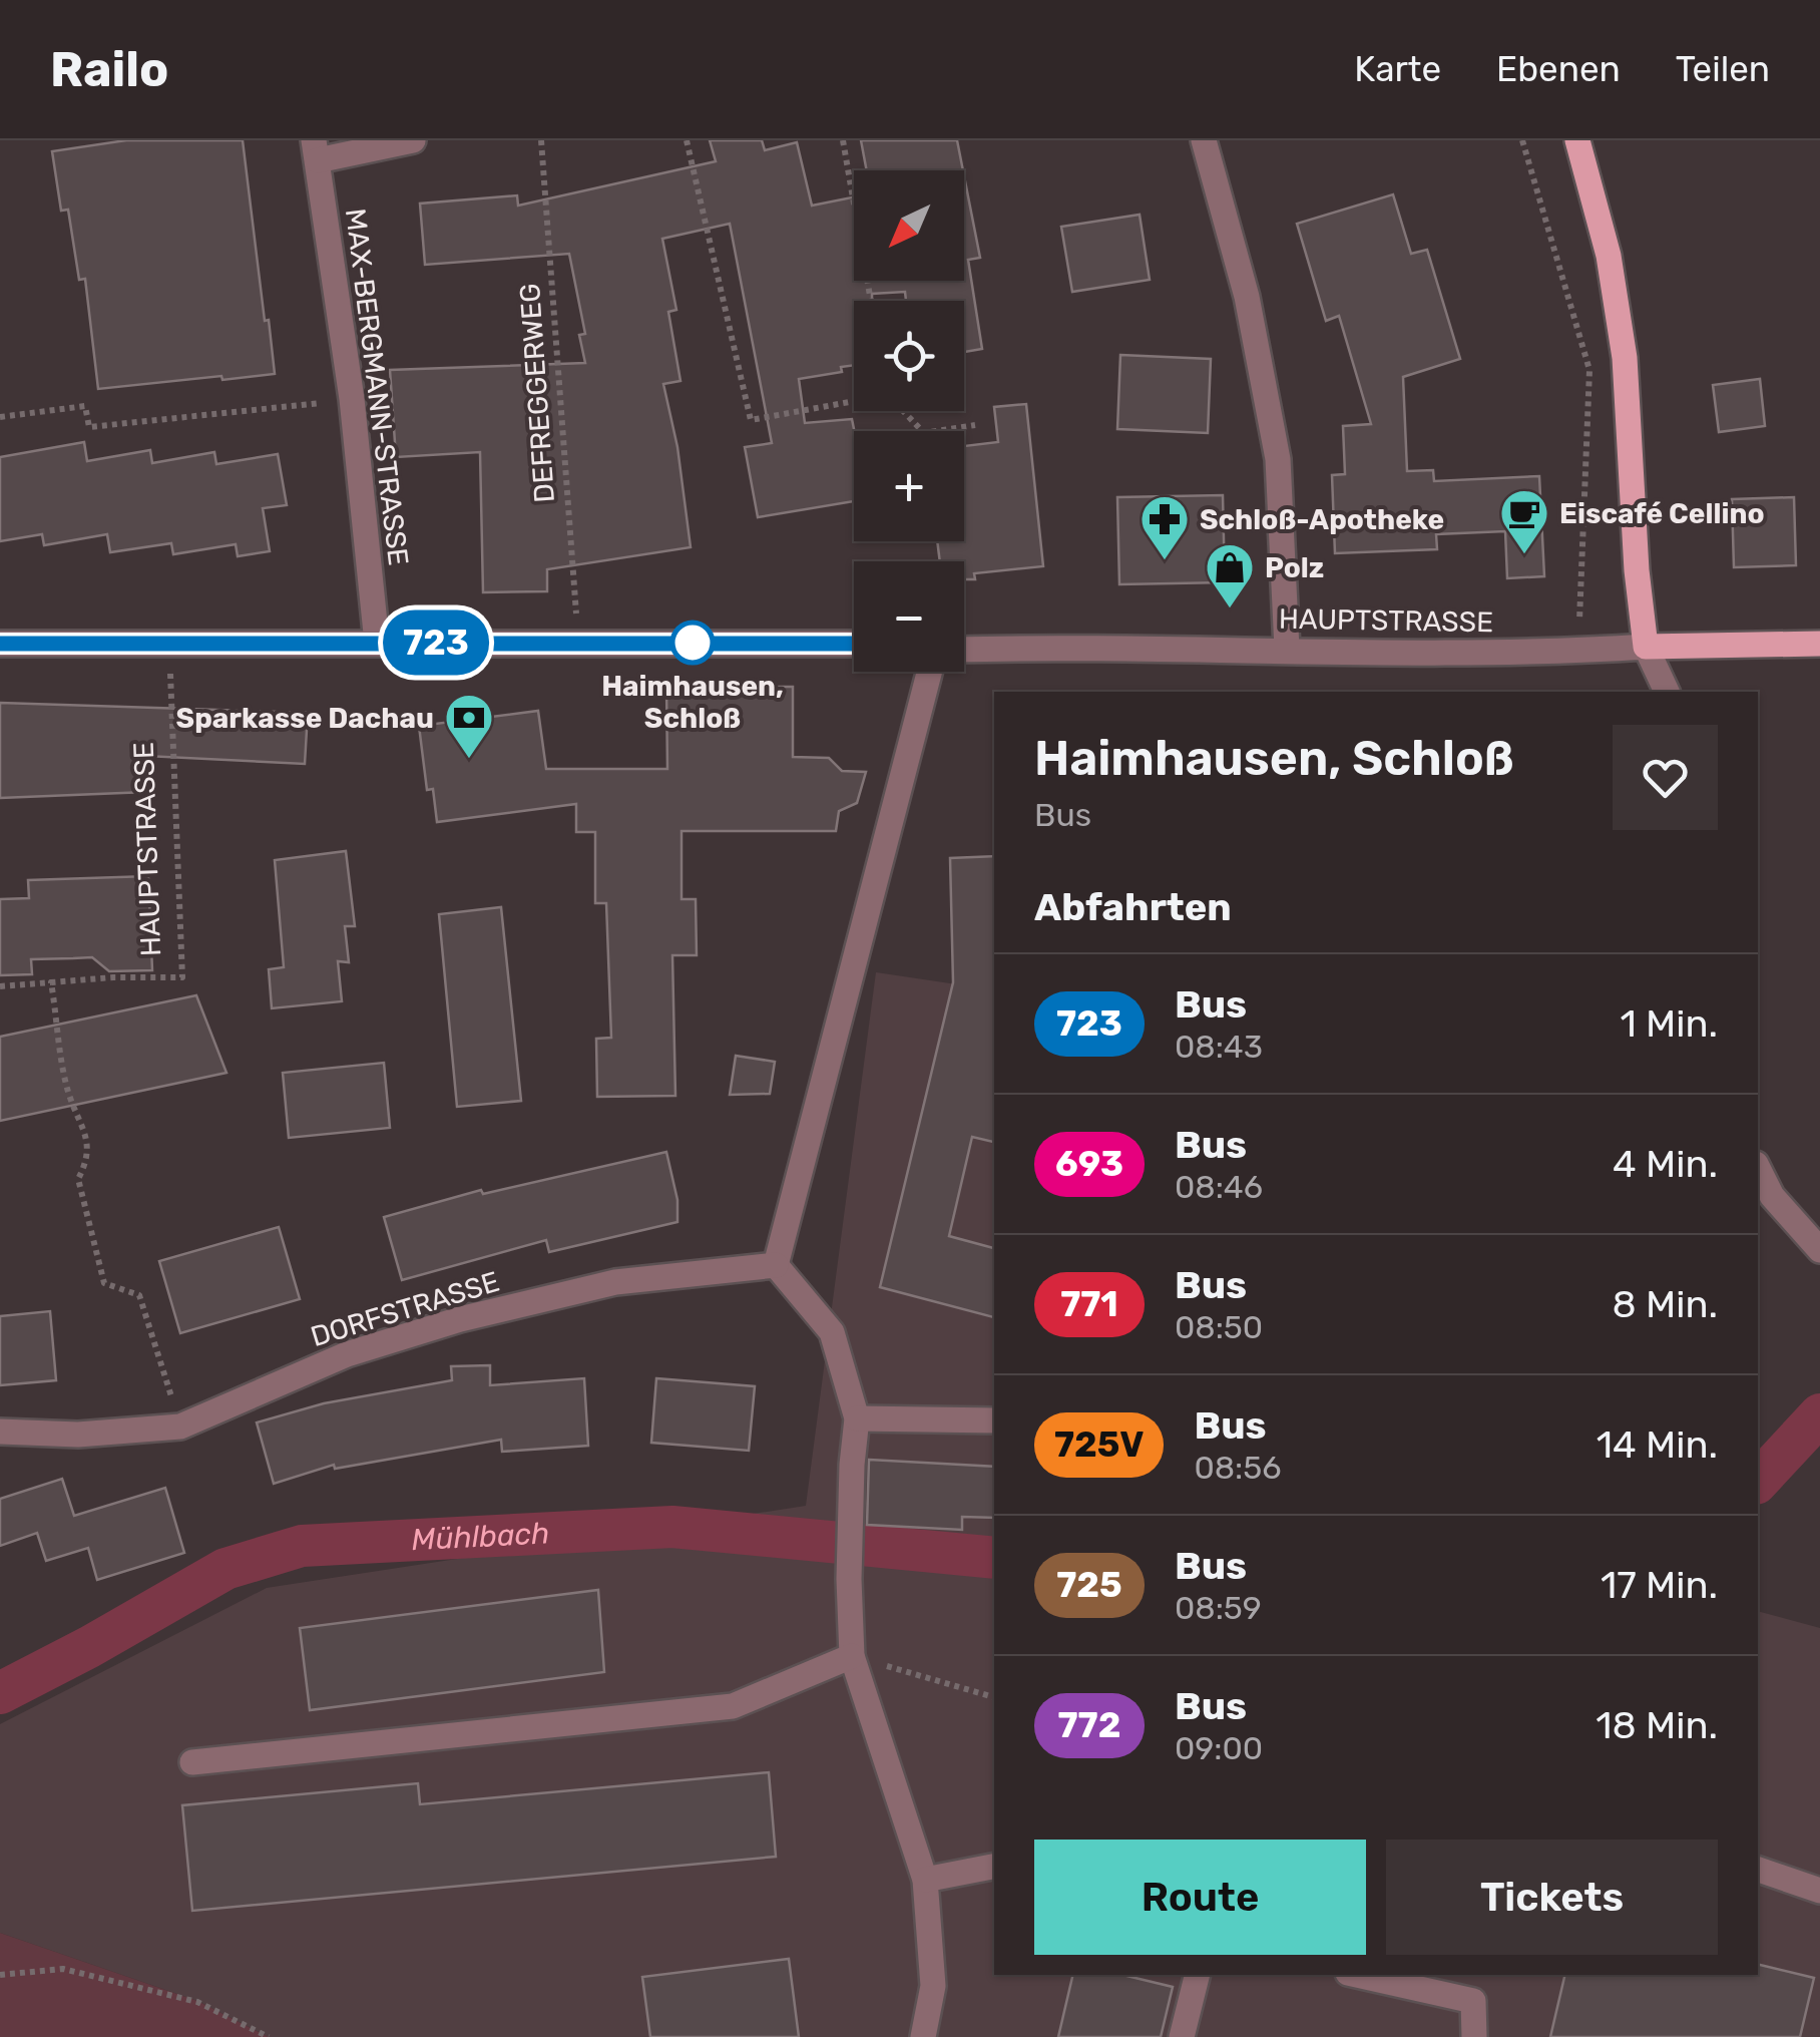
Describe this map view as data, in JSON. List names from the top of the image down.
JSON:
{
  "streets": {
    "street": ["MAX-BERGMANN-STRASSE", "HAUPTSTRASSE", "DORFSTRASSE"],
    "path": ["DEFREGGERWEG"]
  },
  "water": ["Mühlbach"],
  "places": {
    "cafe": ["Eiscafé Cellino"],
    "pharmacy": ["Schloß-Apotheke"],
    "shop": ["Polz"],
    "other": ["Haimhausen, Schloß"],
    "bank": ["Sparkasse Dachau"]
  },
  "lines": ["bus line 723"],
  "north": "bottom left",
  "page": {
    "header": "Railo",
    "nav": ["Karte", "Ebenen", "Teilen"],
    "on_map": "723",
    "map_buttons": ["+", "−"],
    "heading": [
      ["Haimhausen, Schloß", "Bus"],
      "Abfahrten"
    ],
    "list": [
      {
        "mark": "723",
        "name": "Bus",
        "note": "08:43",
        "value": "1 Min."
      },
      {
        "mark": "693",
        "name": "Bus",
        "note": "08:46",
        "value": "4 Min."
      },
      {
        "mark": "771",
        "name": "Bus",
        "note": "08:50",
        "value": "8 Min."
      },
      {
        "mark": "725V",
        "name": "Bus",
        "note": "08:56",
        "value": "14 Min."
      },
      {
        "mark": "725",
        "name": "Bus",
        "note": "08:59",
        "value": "17 Min."
      },
      {
        "mark": "772",
        "name": "Bus",
        "note": "09:00",
        "value": "18 Min."
      }
    ],
    "buttons": ["Route", "Tickets"]
  }
}
